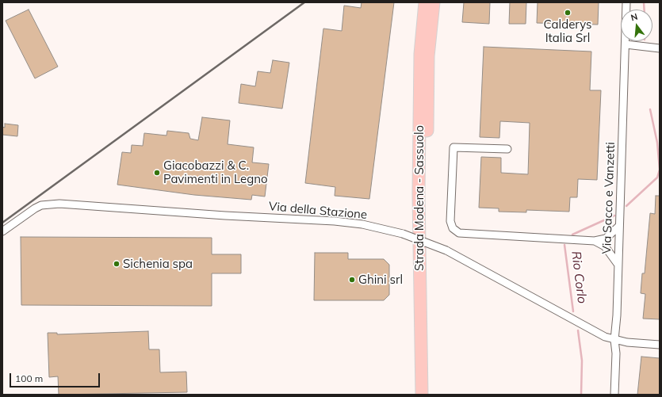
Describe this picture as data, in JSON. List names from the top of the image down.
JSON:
{
  "streets": {
    "highway": ["Strada Modena - Sassuolo"],
    "street": ["Via Sacco e Vanzetti", "Via della Stazione"]
  },
  "crossings": [
    ["Via Sacco e Vanzetti", "Via della Stazione"]
  ],
  "water": ["Rio Corlo"],
  "places": [
    "Calderys Italia Srl",
    "Giacobazzi & C. Pavimenti in Legno",
    "Sichenia spa",
    "Ghini srl"
  ],
  "scale_bar": "100 m",
  "north": "top"
}
